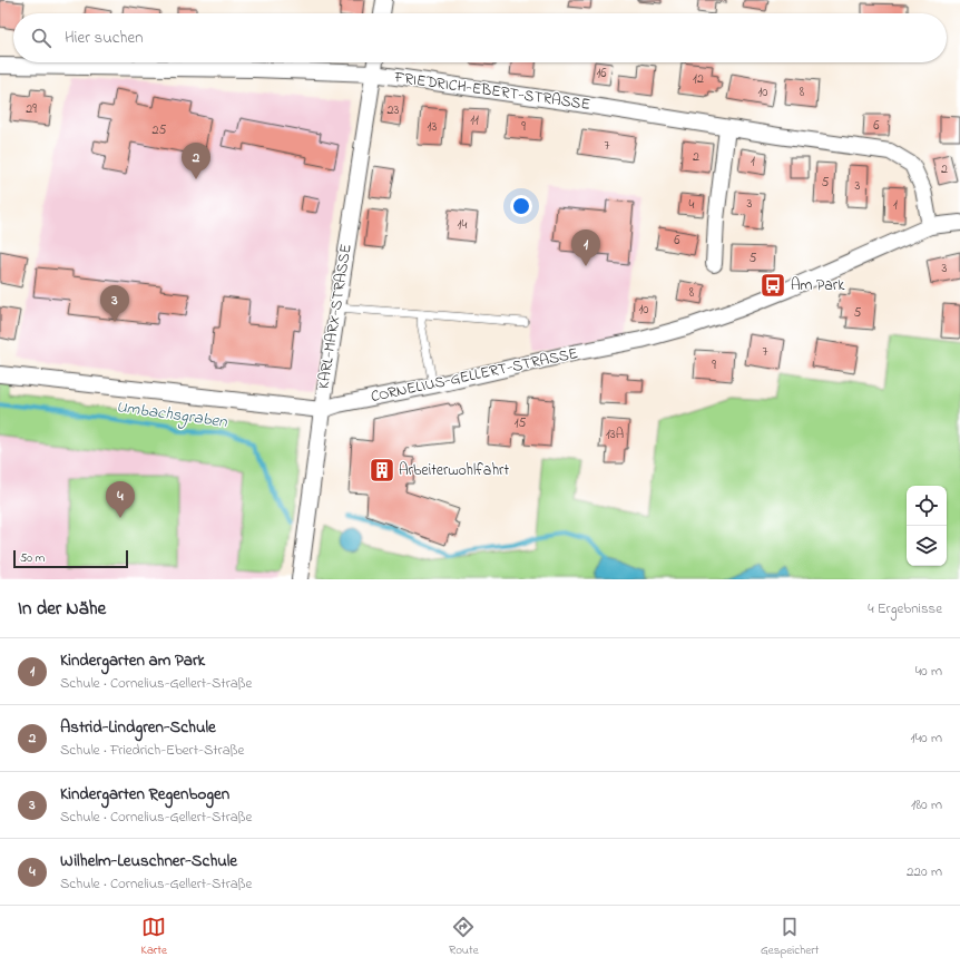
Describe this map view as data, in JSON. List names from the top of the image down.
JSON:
{
  "streets": {
    "street": ["FRIEDRICH-EBERT-STRASSE", "KARL-MARX-STRASSE", "CORNELIUS-GELLERT-STRASSE"]
  },
  "crossings": [
    ["FRIEDRICH-EBERT-STRASSE", "KARL-MARX-STRASSE"],
    ["FRIEDRICH-EBERT-STRASSE", "CORNELIUS-GELLERT-STRASSE"],
    ["KARL-MARX-STRASSE", "CORNELIUS-GELLERT-STRASSE"]
  ],
  "water": ["Umbachsgraben"],
  "places": {
    "bus stop": ["Am Park"],
    "building": ["Arbeiterwohlfahrt"]
  },
  "house_numbers": [
    "16",
    "12",
    "10",
    "8",
    "29",
    "23",
    "11",
    "6",
    "13",
    "9",
    "25",
    "7",
    "2",
    "1",
    "2",
    "5",
    "3",
    "3",
    "4",
    "1",
    "14",
    "6",
    "5",
    "3",
    "8",
    "10",
    "5",
    "7",
    "9",
    "15",
    "13A"
  ],
  "scale_bar": "50 m",
  "page": {
    "search": "Hier suchen",
    "pins": [
      "2",
      "1",
      "3",
      "4"
    ],
    "scale": "50 m",
    "heading": ["In der Nähe", "4 Ergebnisse"],
    "list": [
      {
        "mark": "1",
        "name": "Kindergarten am Park",
        "note": "Schule · Cornelius-Gellert-Straße",
        "value": "40 m"
      },
      {
        "mark": "2",
        "name": "Astrid-Lindgren-Schule",
        "note": "Schule · Friedrich-Ebert-Straße",
        "value": "140 m"
      },
      {
        "mark": "3",
        "name": "Kindergarten Regenbogen",
        "note": "Schule · Cornelius-Gellert-Straße",
        "value": "180 m"
      },
      {
        "mark": "4",
        "name": "Wilhelm-Leuschner-Schule",
        "note": "Schule · Cornelius-Gellert-Straße",
        "value": "220 m"
      }
    ],
    "nav": ["Karte", "Route", "Gespeichert"]
  }
}
